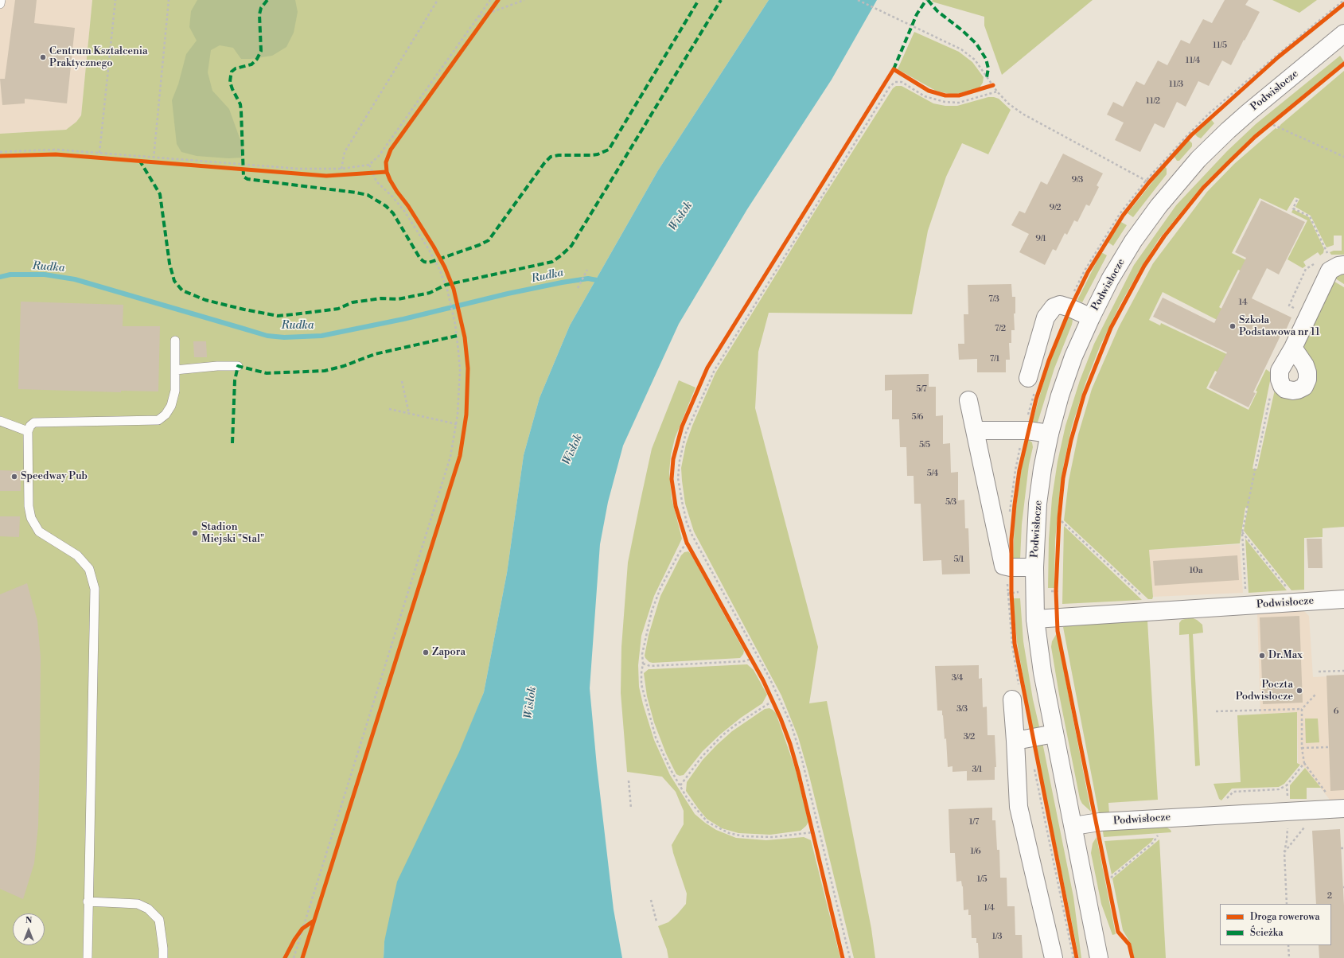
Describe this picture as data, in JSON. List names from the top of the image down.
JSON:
{
  "streets": {
    "street": ["Podwisłocze"]
  },
  "water": ["Wisłok", "Rudka"],
  "places": [
    "Centrum Kształcenia Praktycznego",
    "Szkoła Podstawowa nr 11",
    "Speedway Pub",
    "Stadion Miejski \"Stal\"",
    "Zapora",
    "Dr.Max",
    "Poczta Podwisłocze"
  ],
  "house_numbers": [
    "11/5",
    "11/4",
    "11/3",
    "11/2",
    "9/3",
    "9/2",
    "9/1",
    "7/3",
    "14",
    "7/2",
    "7/1",
    "5/7",
    "5/6",
    "5/5",
    "5/4",
    "5/3",
    "5/1",
    "10a",
    "3/4",
    "3/3",
    "6",
    "3/2",
    "3/1",
    "1/7",
    "1/6",
    "1/5",
    "2",
    "1/4",
    "1/3"
  ],
  "legend": ["Droga rowerowa", "Ścieżka"],
  "north": "top"
}
